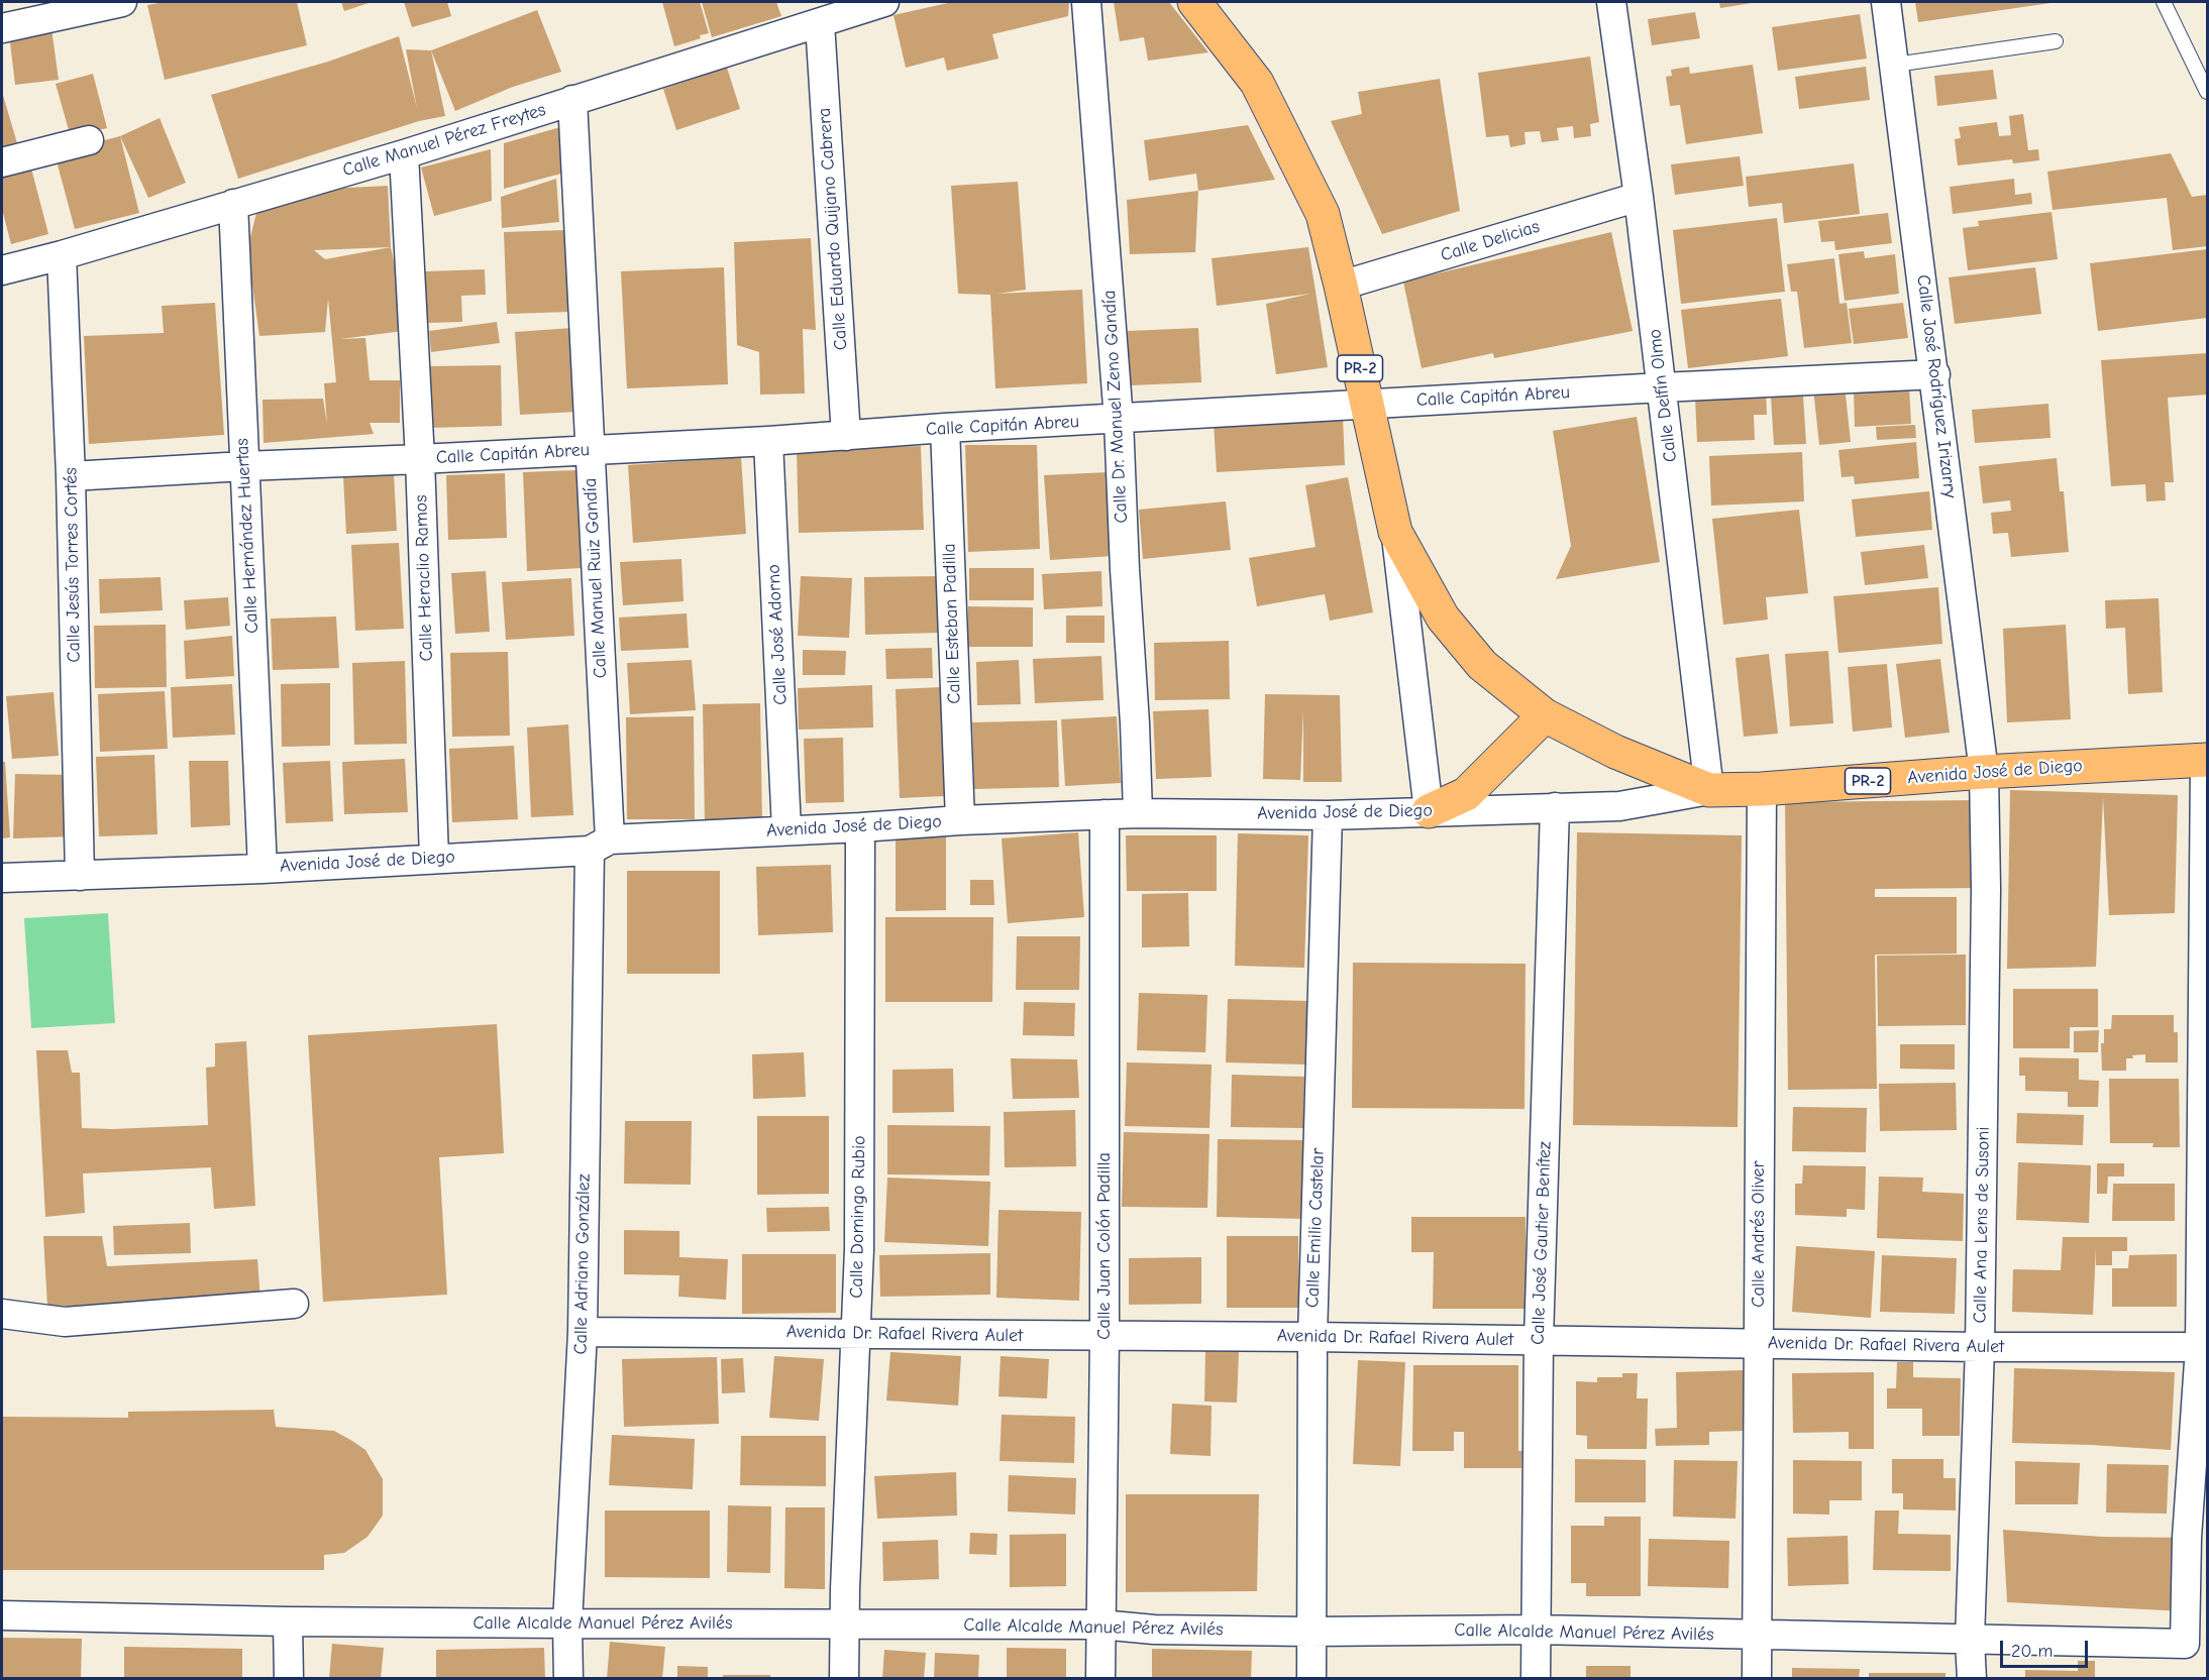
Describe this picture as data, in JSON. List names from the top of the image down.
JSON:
{
  "streets": {
    "main road": ["PR-2", "Avenida José de Diego"],
    "street": [
      "Calle Manuel Pérez Freytes",
      "Calle Eduardo Quijano Cabrera",
      "Calle Delicias",
      "Calle José Rodríguez Irizarry",
      "Calle Delfín Olmo",
      "Calle Capitán Abreu",
      "Calle Dr. Manuel Zeno Gandía",
      "Calle Hernández Huertas",
      "Calle Jesús Torres Cortés",
      "Calle Heraclio Ramos",
      "Calle Manuel Ruiz Gandía",
      "Calle Esteban Padilla",
      "Calle José Adorno",
      "Calle Domingo Rubio",
      "Calle Ana Lens de Susoni",
      "Calle Emilio Castelar",
      "Calle Andrés Oliver",
      "Calle José Gautier Benítez",
      "Calle Juan Colón Padilla",
      "Calle Adriano González",
      "Avenida Dr. Rafael Rivera Aulet",
      "Calle Alcalde Manuel Pérez Avilés"
    ]
  },
  "crossings": [
    ["Calle Manuel Pérez Freytes", "Calle Eduardo Quijano Cabrera"],
    ["Calle Manuel Pérez Freytes", "Calle Hernández Huertas"],
    ["Calle Manuel Pérez Freytes", "Calle Jesús Torres Cortés"],
    ["Calle Manuel Pérez Freytes", "Calle Heraclio Ramos"],
    ["Calle Manuel Pérez Freytes", "Calle Manuel Ruiz Gandía"],
    ["Calle Eduardo Quijano Cabrera", "Calle Capitán Abreu"],
    ["Calle Delicias", "PR-2"],
    ["Calle Delicias", "Calle Delfín Olmo"],
    ["PR-2", "Calle Capitán Abreu"],
    ["PR-2", "Avenida José de Diego"],
    ["Calle José Rodríguez Irizarry", "Calle Capitán Abreu"],
    ["Calle José Rodríguez Irizarry", "Avenida José de Diego"],
    ["Calle José Rodríguez Irizarry", "Calle Ana Lens de Susoni"],
    ["Calle Delfín Olmo", "Calle Capitán Abreu"],
    ["Calle Delfín Olmo", "Avenida José de Diego"],
    ["Calle Capitán Abreu", "Calle Dr. Manuel Zeno Gandía"],
    ["Calle Capitán Abreu", "Calle Hernández Huertas"],
    ["Calle Capitán Abreu", "Calle Jesús Torres Cortés"],
    ["Calle Capitán Abreu", "Calle Heraclio Ramos"],
    ["Calle Capitán Abreu", "Calle Manuel Ruiz Gandía"],
    ["Calle Capitán Abreu", "Calle Esteban Padilla"],
    ["Calle Capitán Abreu", "Calle José Adorno"],
    ["Calle Dr. Manuel Zeno Gandía", "Avenida José de Diego"],
    ["Calle Hernández Huertas", "Avenida José de Diego"],
    ["Calle Jesús Torres Cortés", "Avenida José de Diego"],
    ["Calle Heraclio Ramos", "Avenida José de Diego"],
    ["Calle Manuel Ruiz Gandía", "Avenida José de Diego"],
    ["Calle Manuel Ruiz Gandía", "Calle Adriano González"],
    ["Calle Esteban Padilla", "Avenida José de Diego"],
    ["Calle José Adorno", "Avenida José de Diego"],
    ["Avenida José de Diego", "Calle Domingo Rubio"],
    ["Avenida José de Diego", "Calle Ana Lens de Susoni"],
    ["Avenida José de Diego", "Calle Emilio Castelar"],
    ["Avenida José de Diego", "Calle Andrés Oliver"],
    ["Avenida José de Diego", "Calle José Gautier Benítez"],
    ["Avenida José de Diego", "Calle Juan Colón Padilla"],
    ["Avenida José de Diego", "Calle Adriano González"],
    ["Calle Domingo Rubio", "Avenida Dr. Rafael Rivera Aulet"],
    ["Calle Domingo Rubio", "Calle Alcalde Manuel Pérez Avilés"],
    ["Calle Ana Lens de Susoni", "Avenida Dr. Rafael Rivera Aulet"],
    ["Calle Ana Lens de Susoni", "Calle Alcalde Manuel Pérez Avilés"],
    ["Calle Emilio Castelar", "Avenida Dr. Rafael Rivera Aulet"],
    ["Calle Emilio Castelar", "Calle Alcalde Manuel Pérez Avilés"],
    ["Calle Andrés Oliver", "Avenida Dr. Rafael Rivera Aulet"],
    ["Calle Andrés Oliver", "Calle Alcalde Manuel Pérez Avilés"],
    ["Calle José Gautier Benítez", "Avenida Dr. Rafael Rivera Aulet"],
    ["Calle José Gautier Benítez", "Calle Alcalde Manuel Pérez Avilés"],
    ["Calle Juan Colón Padilla", "Avenida Dr. Rafael Rivera Aulet"],
    ["Calle Juan Colón Padilla", "Calle Alcalde Manuel Pérez Avilés"],
    ["Calle Adriano González", "Avenida Dr. Rafael Rivera Aulet"],
    ["Calle Adriano González", "Calle Alcalde Manuel Pérez Avilés"],
    ["Avenida Dr. Rafael Rivera Aulet", "Calle Alcalde Manuel Pérez Avilés"]
  ],
  "scale_bar": "20 m"
}
